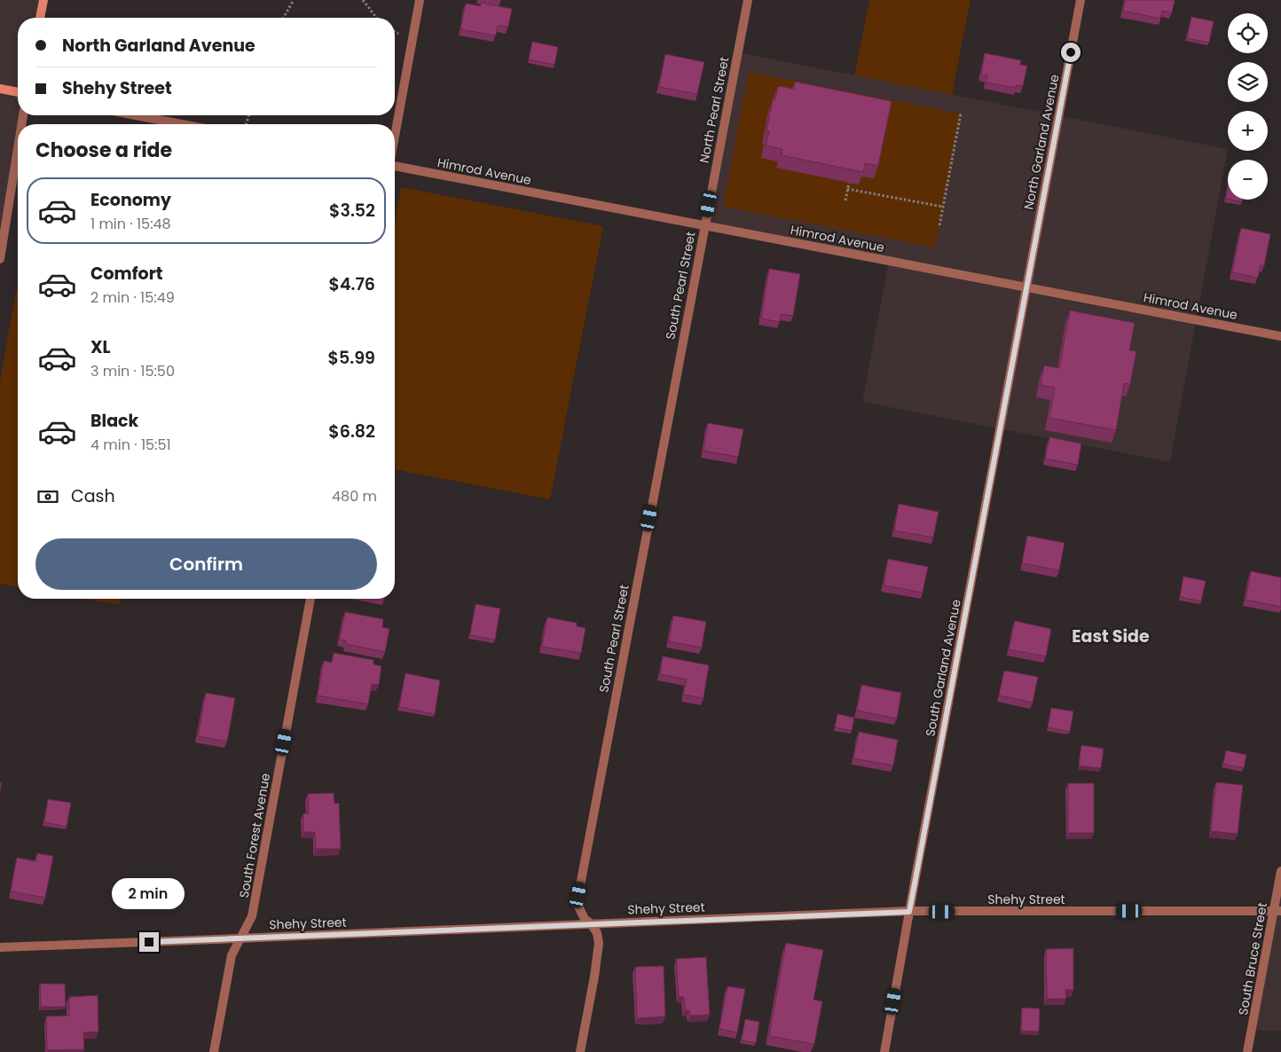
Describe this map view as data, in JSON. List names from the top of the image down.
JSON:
{
  "streets": {
    "street": [
      "North Pearl Street",
      "North Garland Avenue",
      "Himrod Avenue",
      "South Pearl Street",
      "South Garland Avenue",
      "South Forest Avenue",
      "Shehy Street",
      "South Bruce Street"
    ]
  },
  "crossings": [
    ["North Pearl Street", "Himrod Avenue"],
    ["North Pearl Street", "South Pearl Street"],
    ["North Garland Avenue", "Himrod Avenue"],
    ["North Garland Avenue", "South Garland Avenue"],
    ["Himrod Avenue", "South Pearl Street"],
    ["Himrod Avenue", "South Garland Avenue"],
    ["South Pearl Street", "Shehy Street"],
    ["South Garland Avenue", "Shehy Street"],
    ["South Forest Avenue", "Shehy Street"],
    ["Shehy Street", "South Bruce Street"]
  ],
  "districts": ["East Side"],
  "page": {
    "map_buttons": ["+", "−"],
    "banner": ["North Garland Avenue", "Shehy Street"],
    "heading": "Choose a ride",
    "list": [
      {
        "name": "Economy",
        "note": "1 min · 15:48",
        "value": "$3.52"
      },
      {
        "name": "Comfort",
        "note": "2 min · 15:49",
        "value": "$4.76"
      },
      {
        "name": "XL",
        "note": "3 min · 15:50",
        "value": "$5.99"
      },
      {
        "name": "Black",
        "note": "4 min · 15:51",
        "value": "$6.82"
      }
    ],
    "pay": ["Cash", "480 m"],
    "buttons": "Confirm",
    "bubble": "2 min"
  }
}
